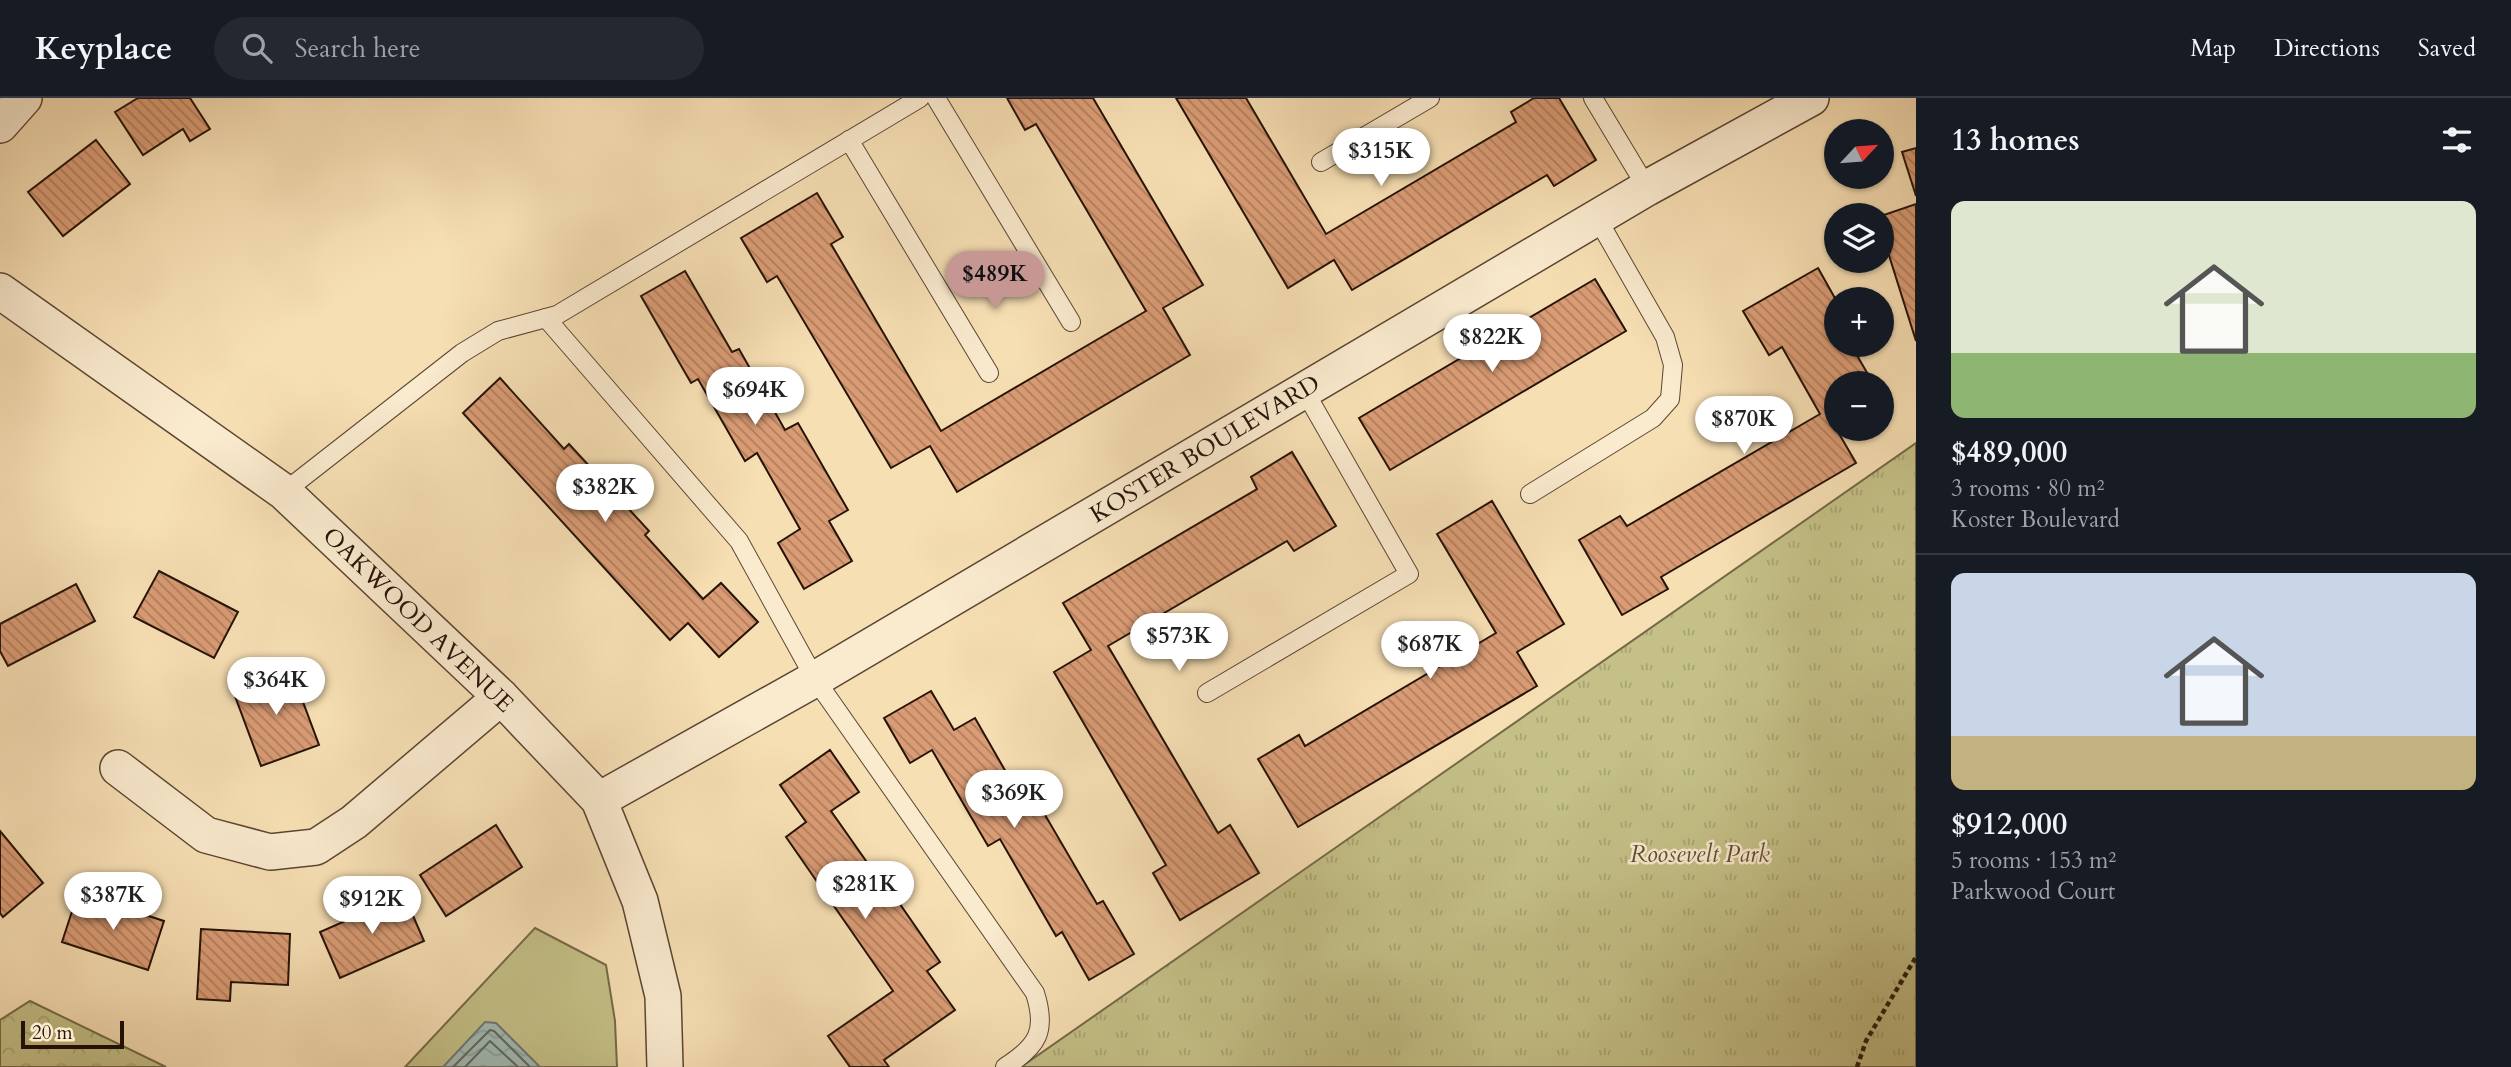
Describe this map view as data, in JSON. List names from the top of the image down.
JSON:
{
  "streets": {
    "street": ["KOSTER BOULEVARD", "OAKWOOD AVENUE"]
  },
  "crossings": [
    ["KOSTER BOULEVARD", "OAKWOOD AVENUE"]
  ],
  "parks": ["Roosevelt Park"],
  "scale_bar": "20 m",
  "north": "top right",
  "page": {
    "header": "Keyplace",
    "search": "Search here",
    "nav": ["Map", "Directions", "Saved"],
    "heading": "13 homes",
    "map_buttons": ["+", "−"],
    "price": [
      "$315K",
      "$489K",
      "$822K",
      "$694K",
      "$870K",
      "$382K",
      "$573K",
      "$687K",
      "$364K",
      "$369K",
      "$281K",
      "$387K",
      "$912K"
    ],
    "list": [
      {
        "name": "$489,000",
        "note": "3 rooms · 80 m² · Koster Boulevard"
      },
      {
        "name": "$912,000",
        "note": "5 rooms · 153 m² · Parkwood Court"
      }
    ],
    "scale": "20 m"
  }
}
